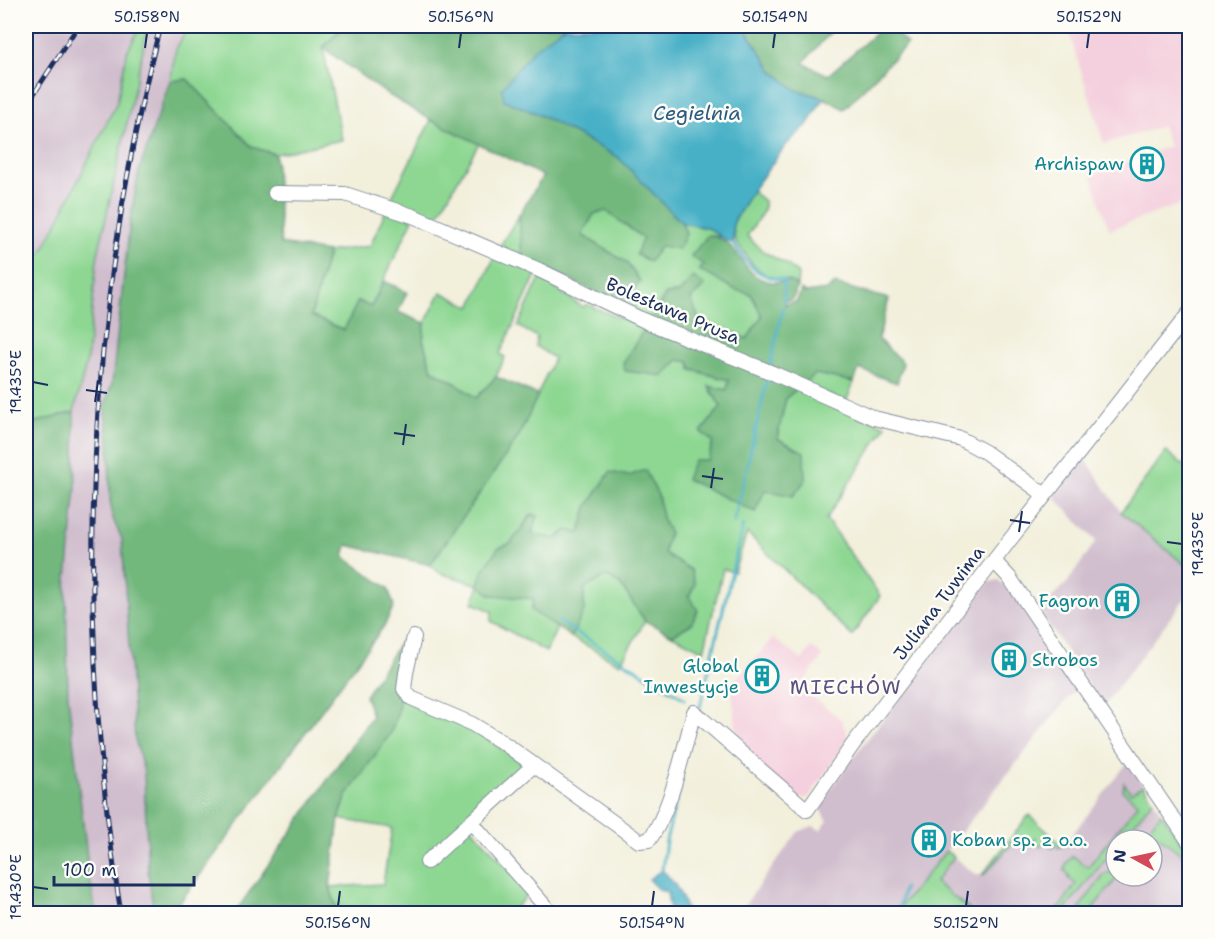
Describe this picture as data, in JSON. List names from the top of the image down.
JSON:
{
  "streets": {
    "street": ["Bolesława Prusa", "Juliana Tuwima"]
  },
  "crossings": [
    ["Bolesława Prusa", "Juliana Tuwima"]
  ],
  "districts": ["MIECHÓW"],
  "water": ["Cegielnia"],
  "places": {
    "building": [
      "Archispaw",
      "Fagron",
      "Strobos",
      "Global Inwestycje",
      "Koban sp. z o.o."
    ]
  },
  "scale_bar": "100 m",
  "north": "left",
  "coordinates": [
    "50.158°N",
    "50.156°N",
    "50.154°N",
    "50.152°N",
    "19.435°E",
    "19.430°E"
  ]
}
